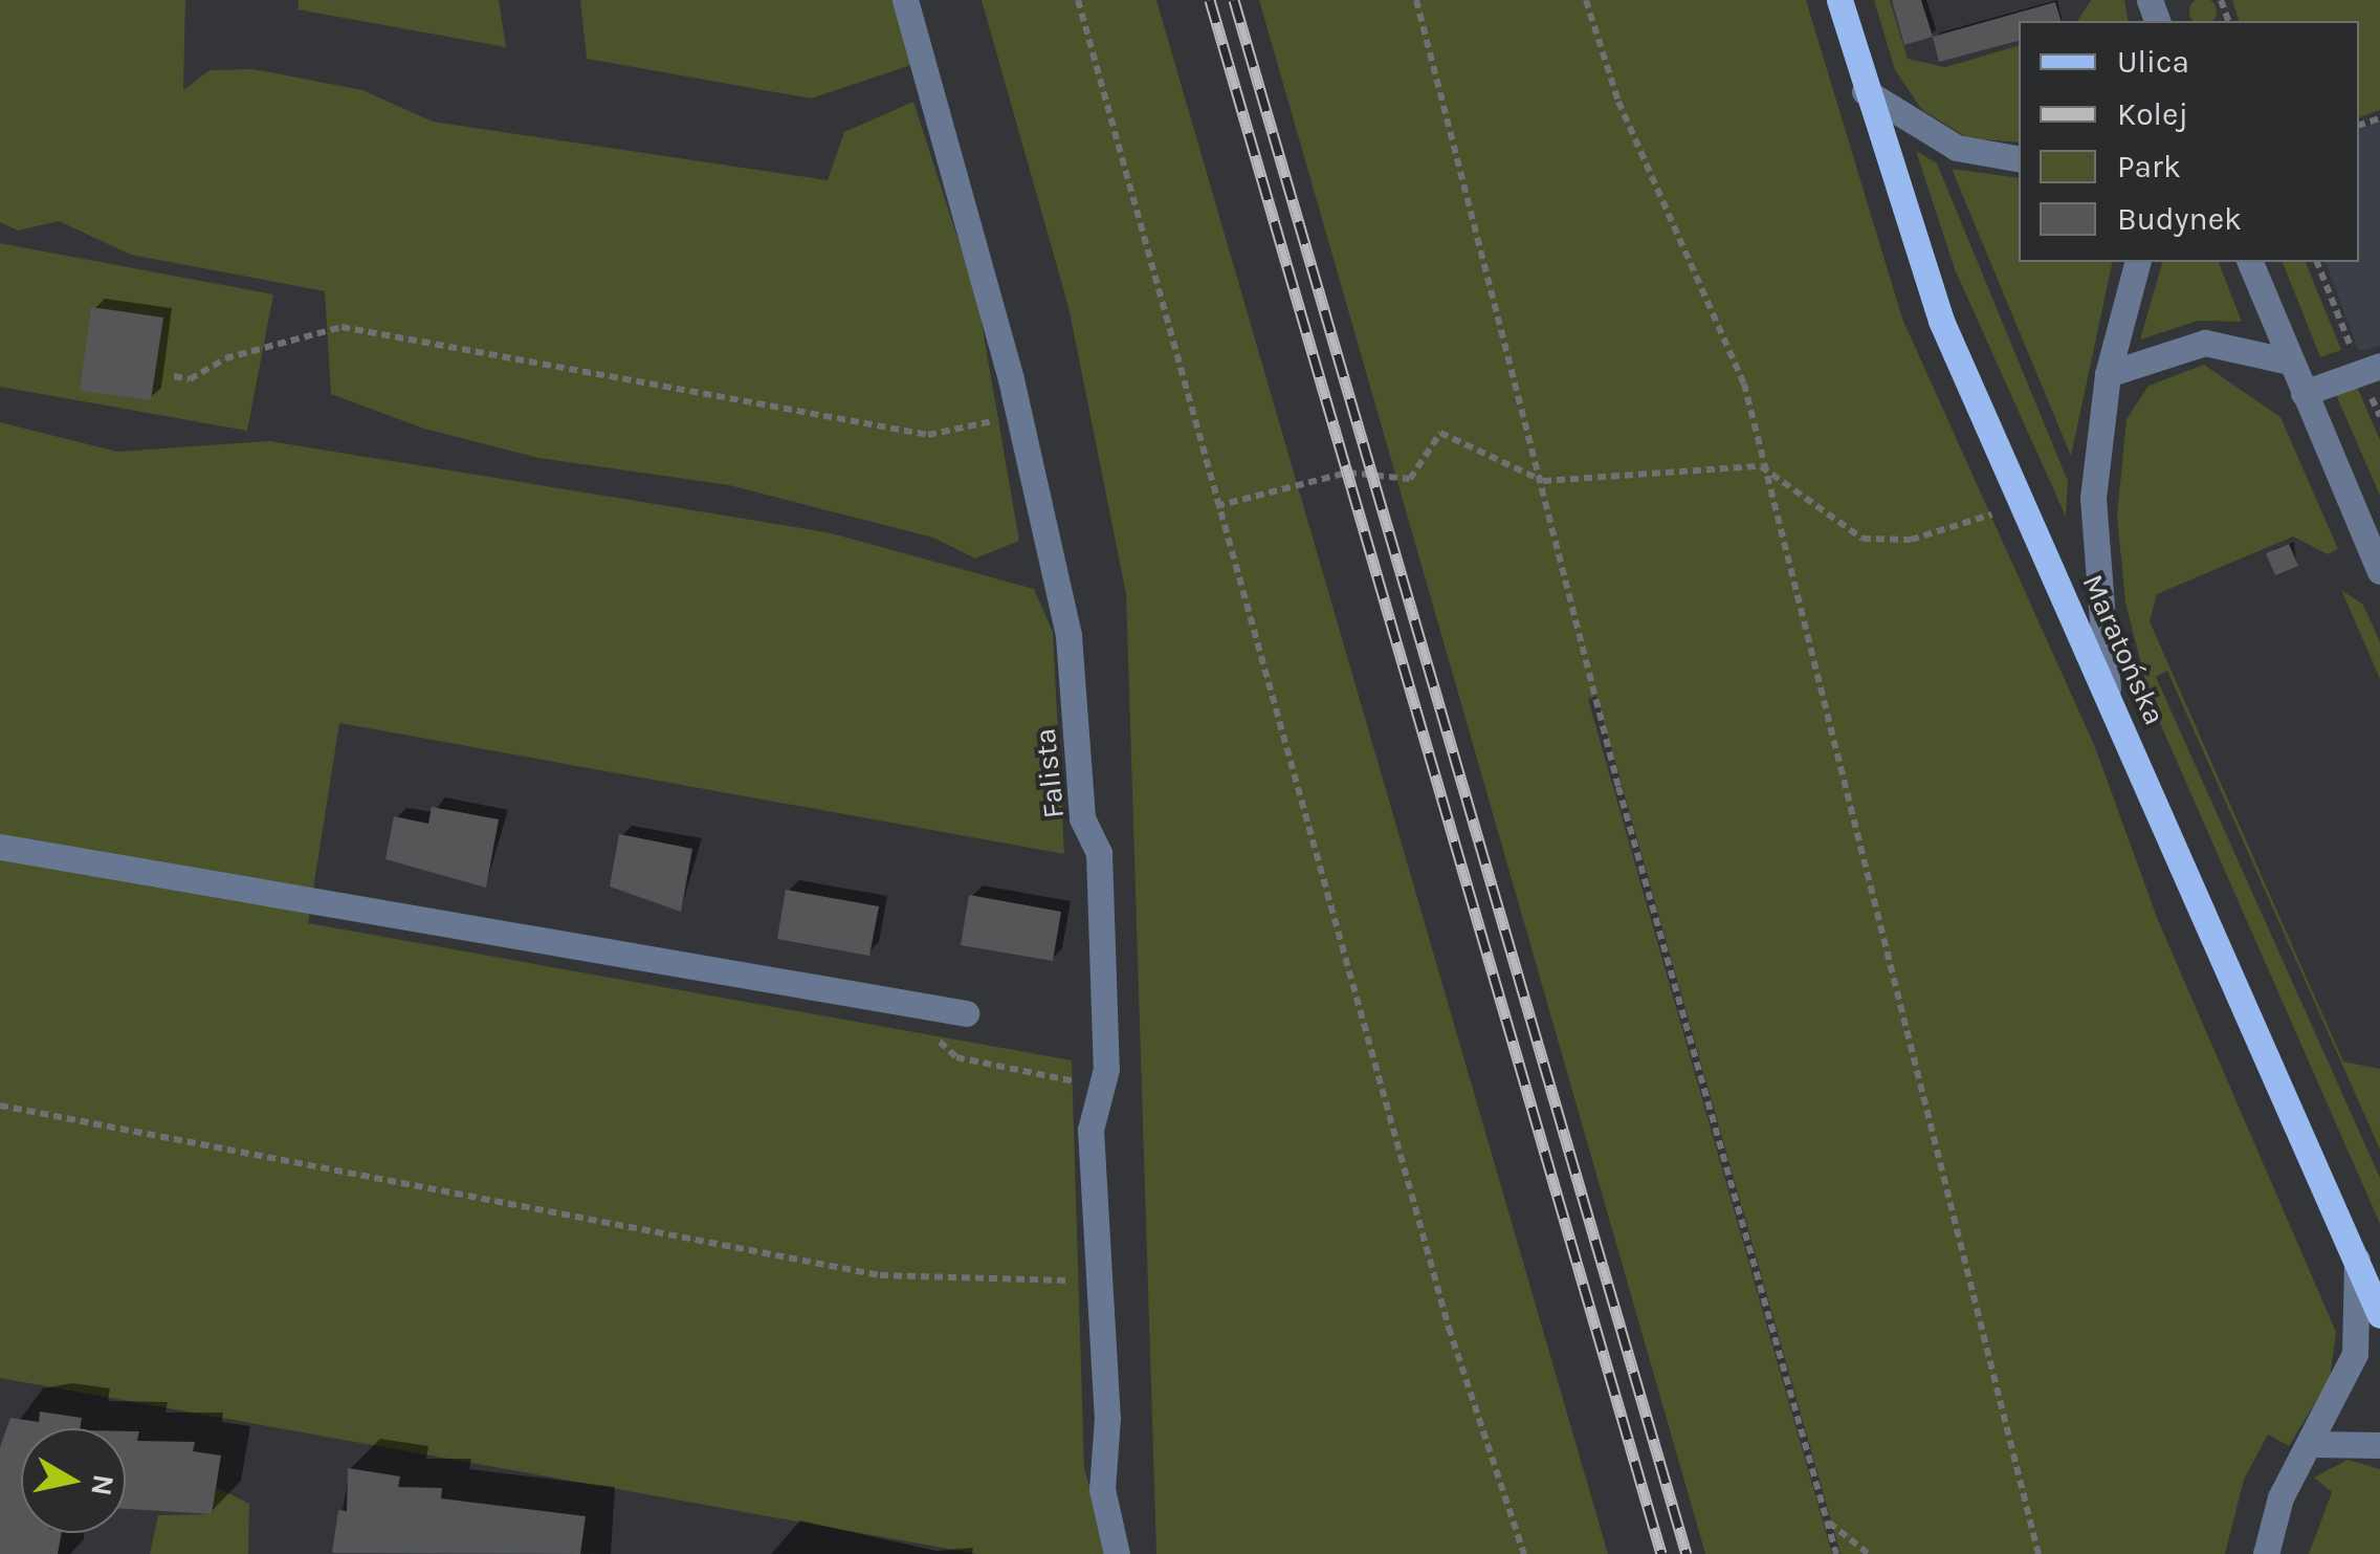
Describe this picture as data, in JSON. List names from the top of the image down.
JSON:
{
  "streets": {
    "main road": ["Maratońska"],
    "street": ["Falista"]
  },
  "legend": [
    "Ulica",
    "Kolej",
    "Park",
    "Budynek"
  ],
  "north": "right"
}
